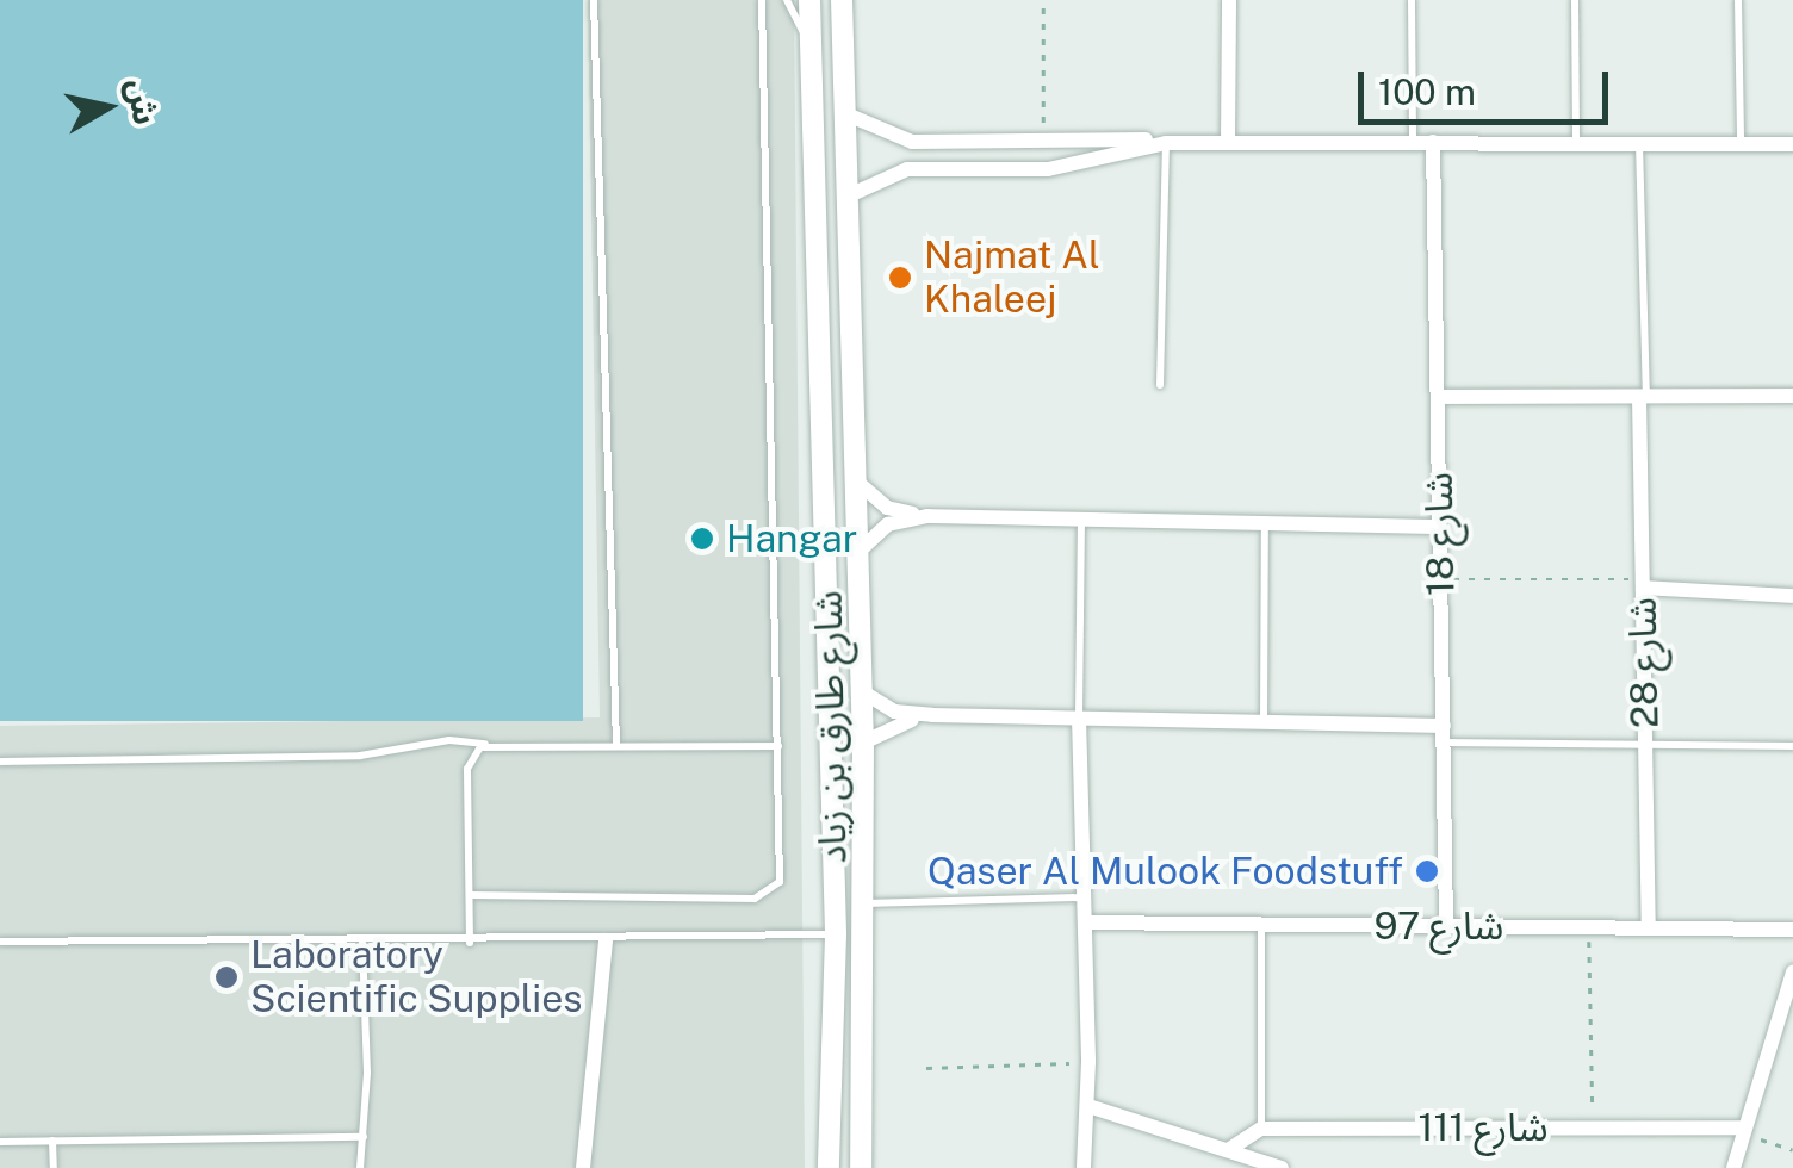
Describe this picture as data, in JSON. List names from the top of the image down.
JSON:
{
  "streets": {
    "main road": ["شارع طارق بن زياد"],
    "street": [
      "شارع 18",
      "شارع 28",
      "شارع 97",
      "شارع 111"
    ]
  },
  "crossings": [
    ["شارع 18", "شارع 97"],
    ["شارع 28", "شارع 97"]
  ],
  "places": [
    "Najmat Al Khaleej",
    "Hangar",
    "Qaser Al Mulook Foodstuff",
    "Laboratory Scientific Supplies"
  ],
  "scale_bar": "100 m",
  "north": "right"
}
